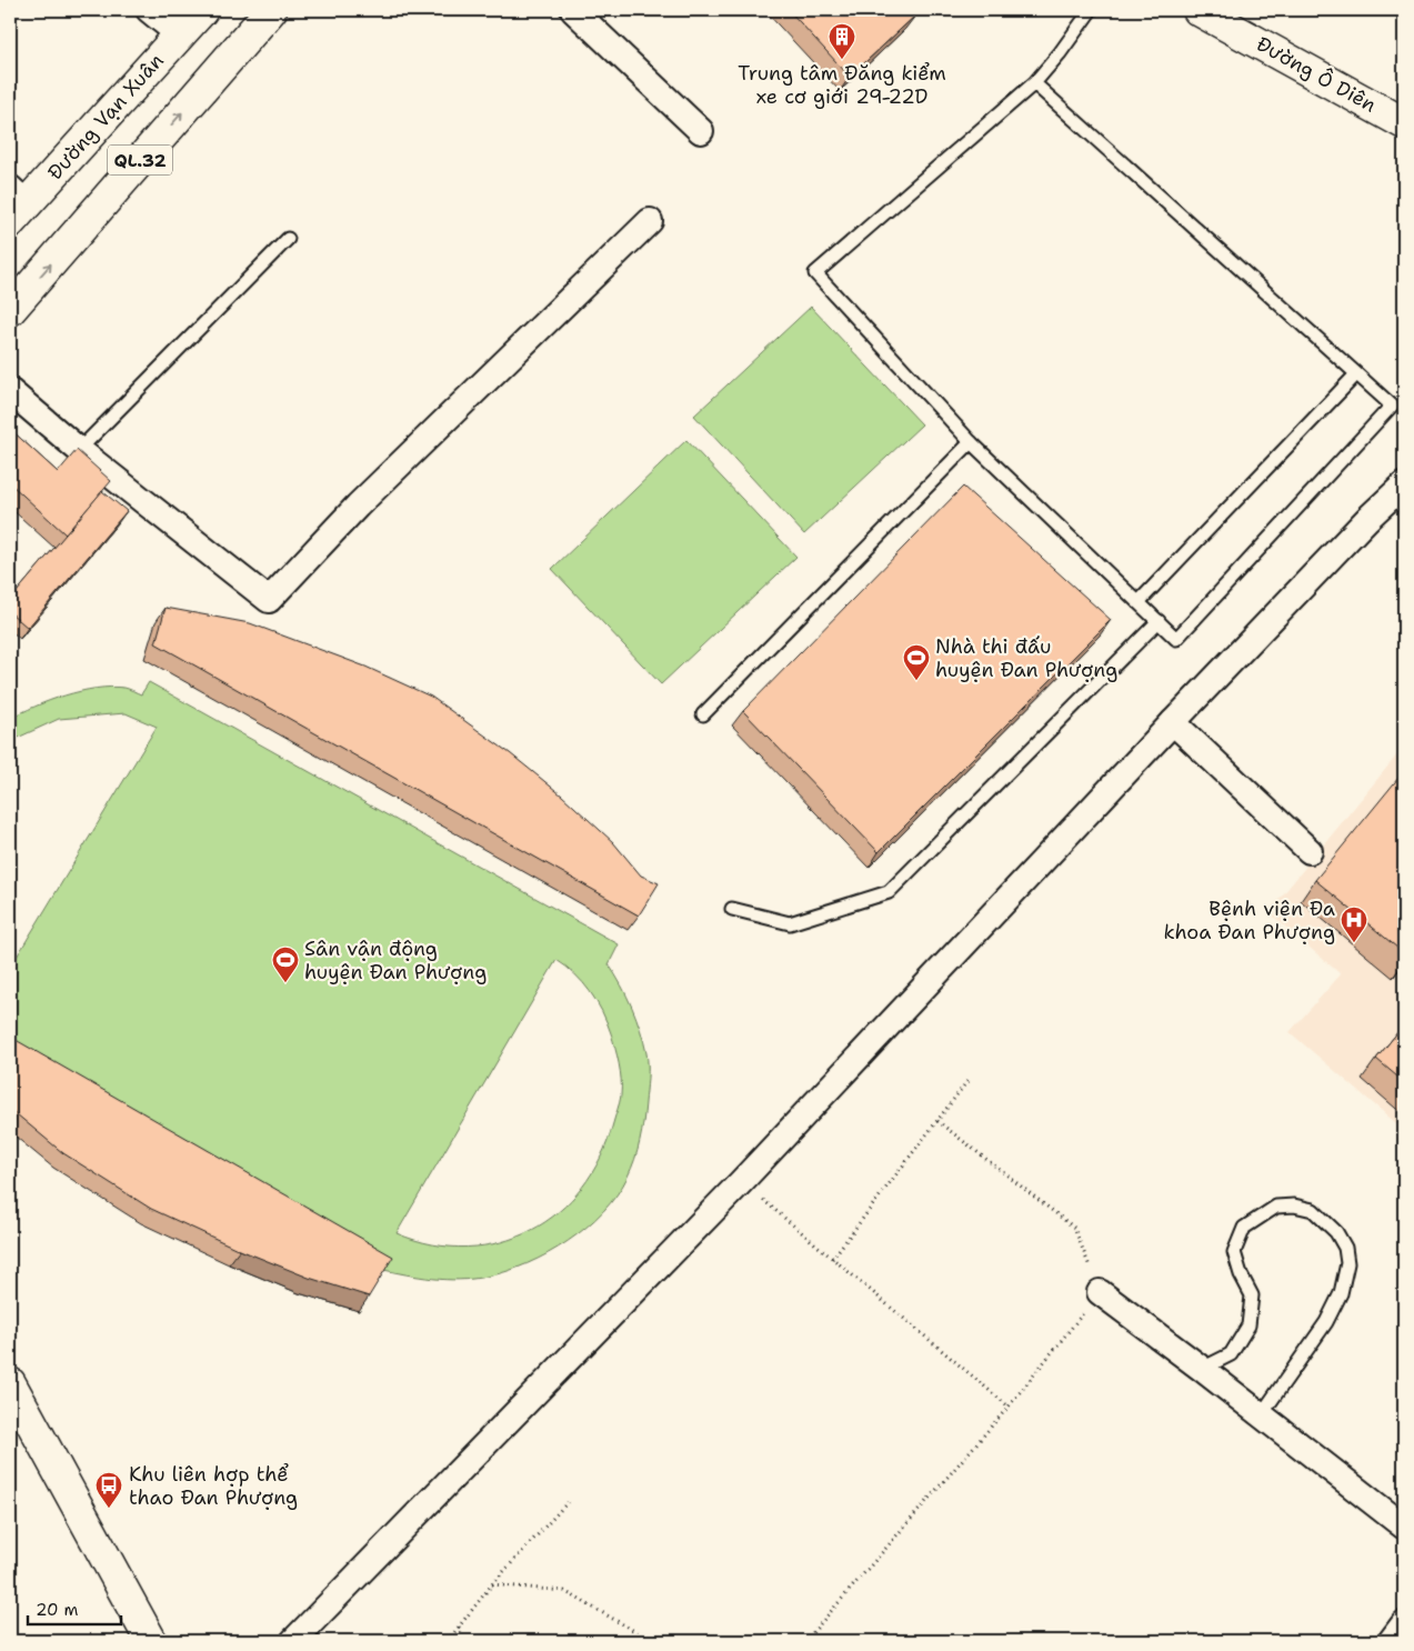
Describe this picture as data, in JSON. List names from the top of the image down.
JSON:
{
  "streets": {
    "main road": ["Đường Ô Diên", "Đường Vạn Xuân", "QL.32"]
  },
  "places": {
    "building": ["Trung tâm Đăng kiểm xe cơ giới 29-22D"],
    "sports": ["Nhà thi đấu huyện Đan Phượng", "Sân vận động huyện Đan Phượng"],
    "hospital": ["Bệnh viện Đa khoa Đan Phượng"],
    "bus stop": ["Khu liên hợp thể thao Đan Phượng"]
  },
  "scale_bar": "20 m"
}
